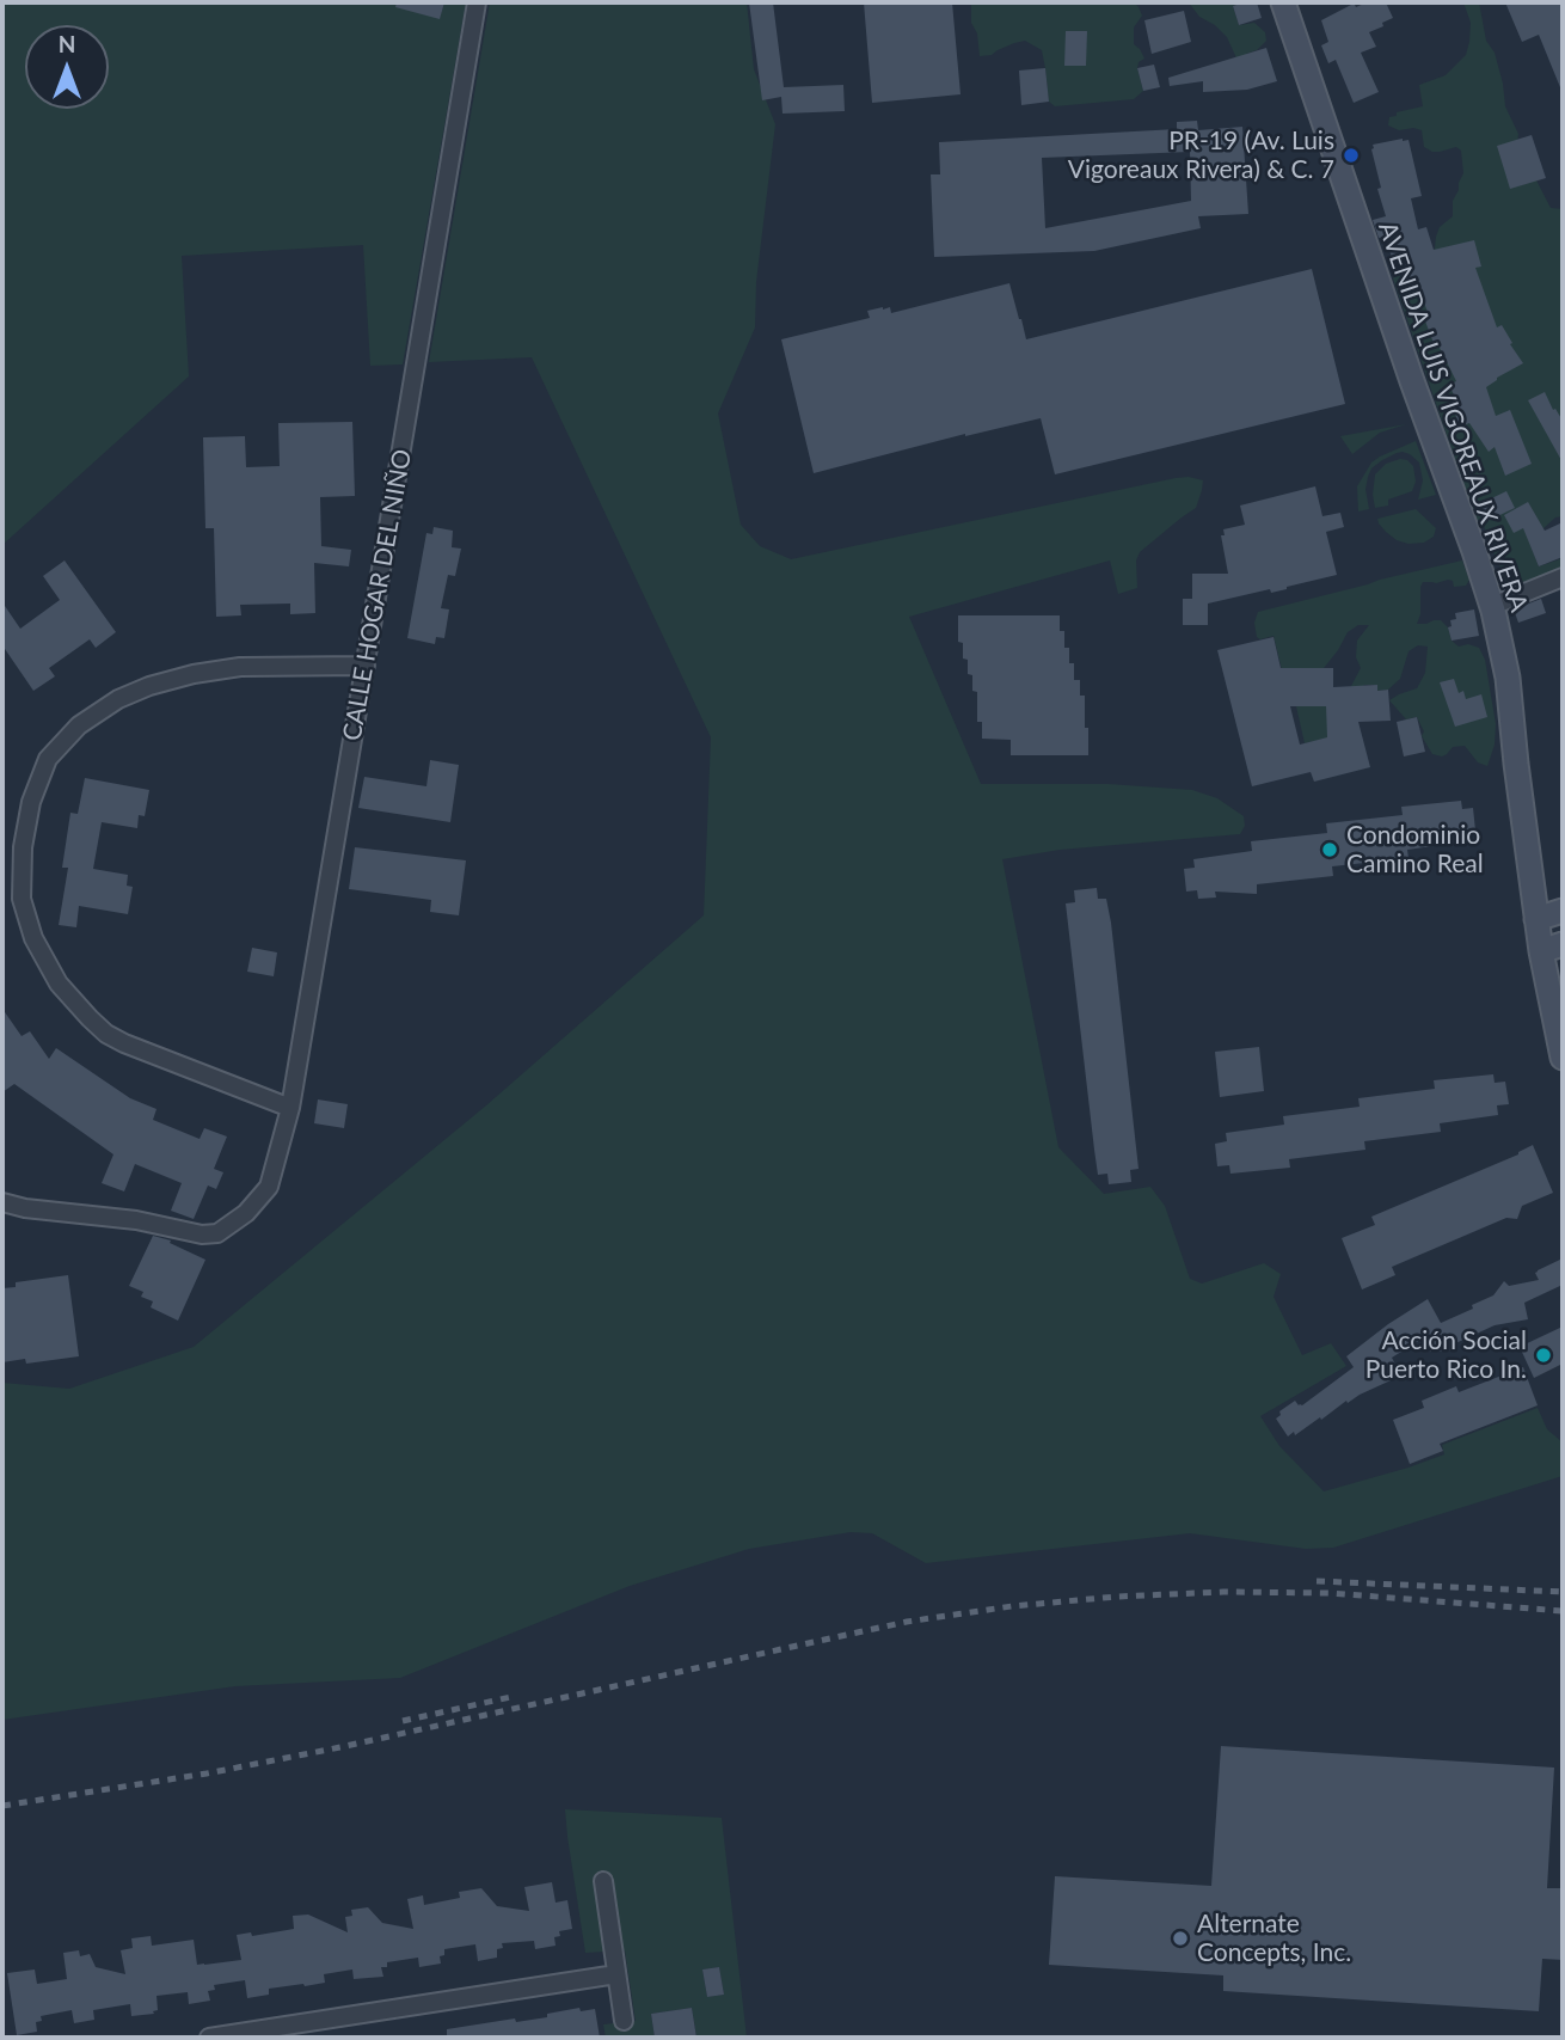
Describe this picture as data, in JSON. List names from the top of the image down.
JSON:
{
  "streets": {
    "main road": ["AVENIDA LUIS VIGOREAUX RIVERA"],
    "street": ["CALLE HOGAR DEL NIÑO"]
  },
  "places": [
    "PR-19 (Av. Luis Vigoreaux Rivera) & C. 7",
    "Condominio Camino Real",
    "Acción Social Puerto Rico In.",
    "Alternate Concepts, Inc."
  ],
  "north": "top"
}
